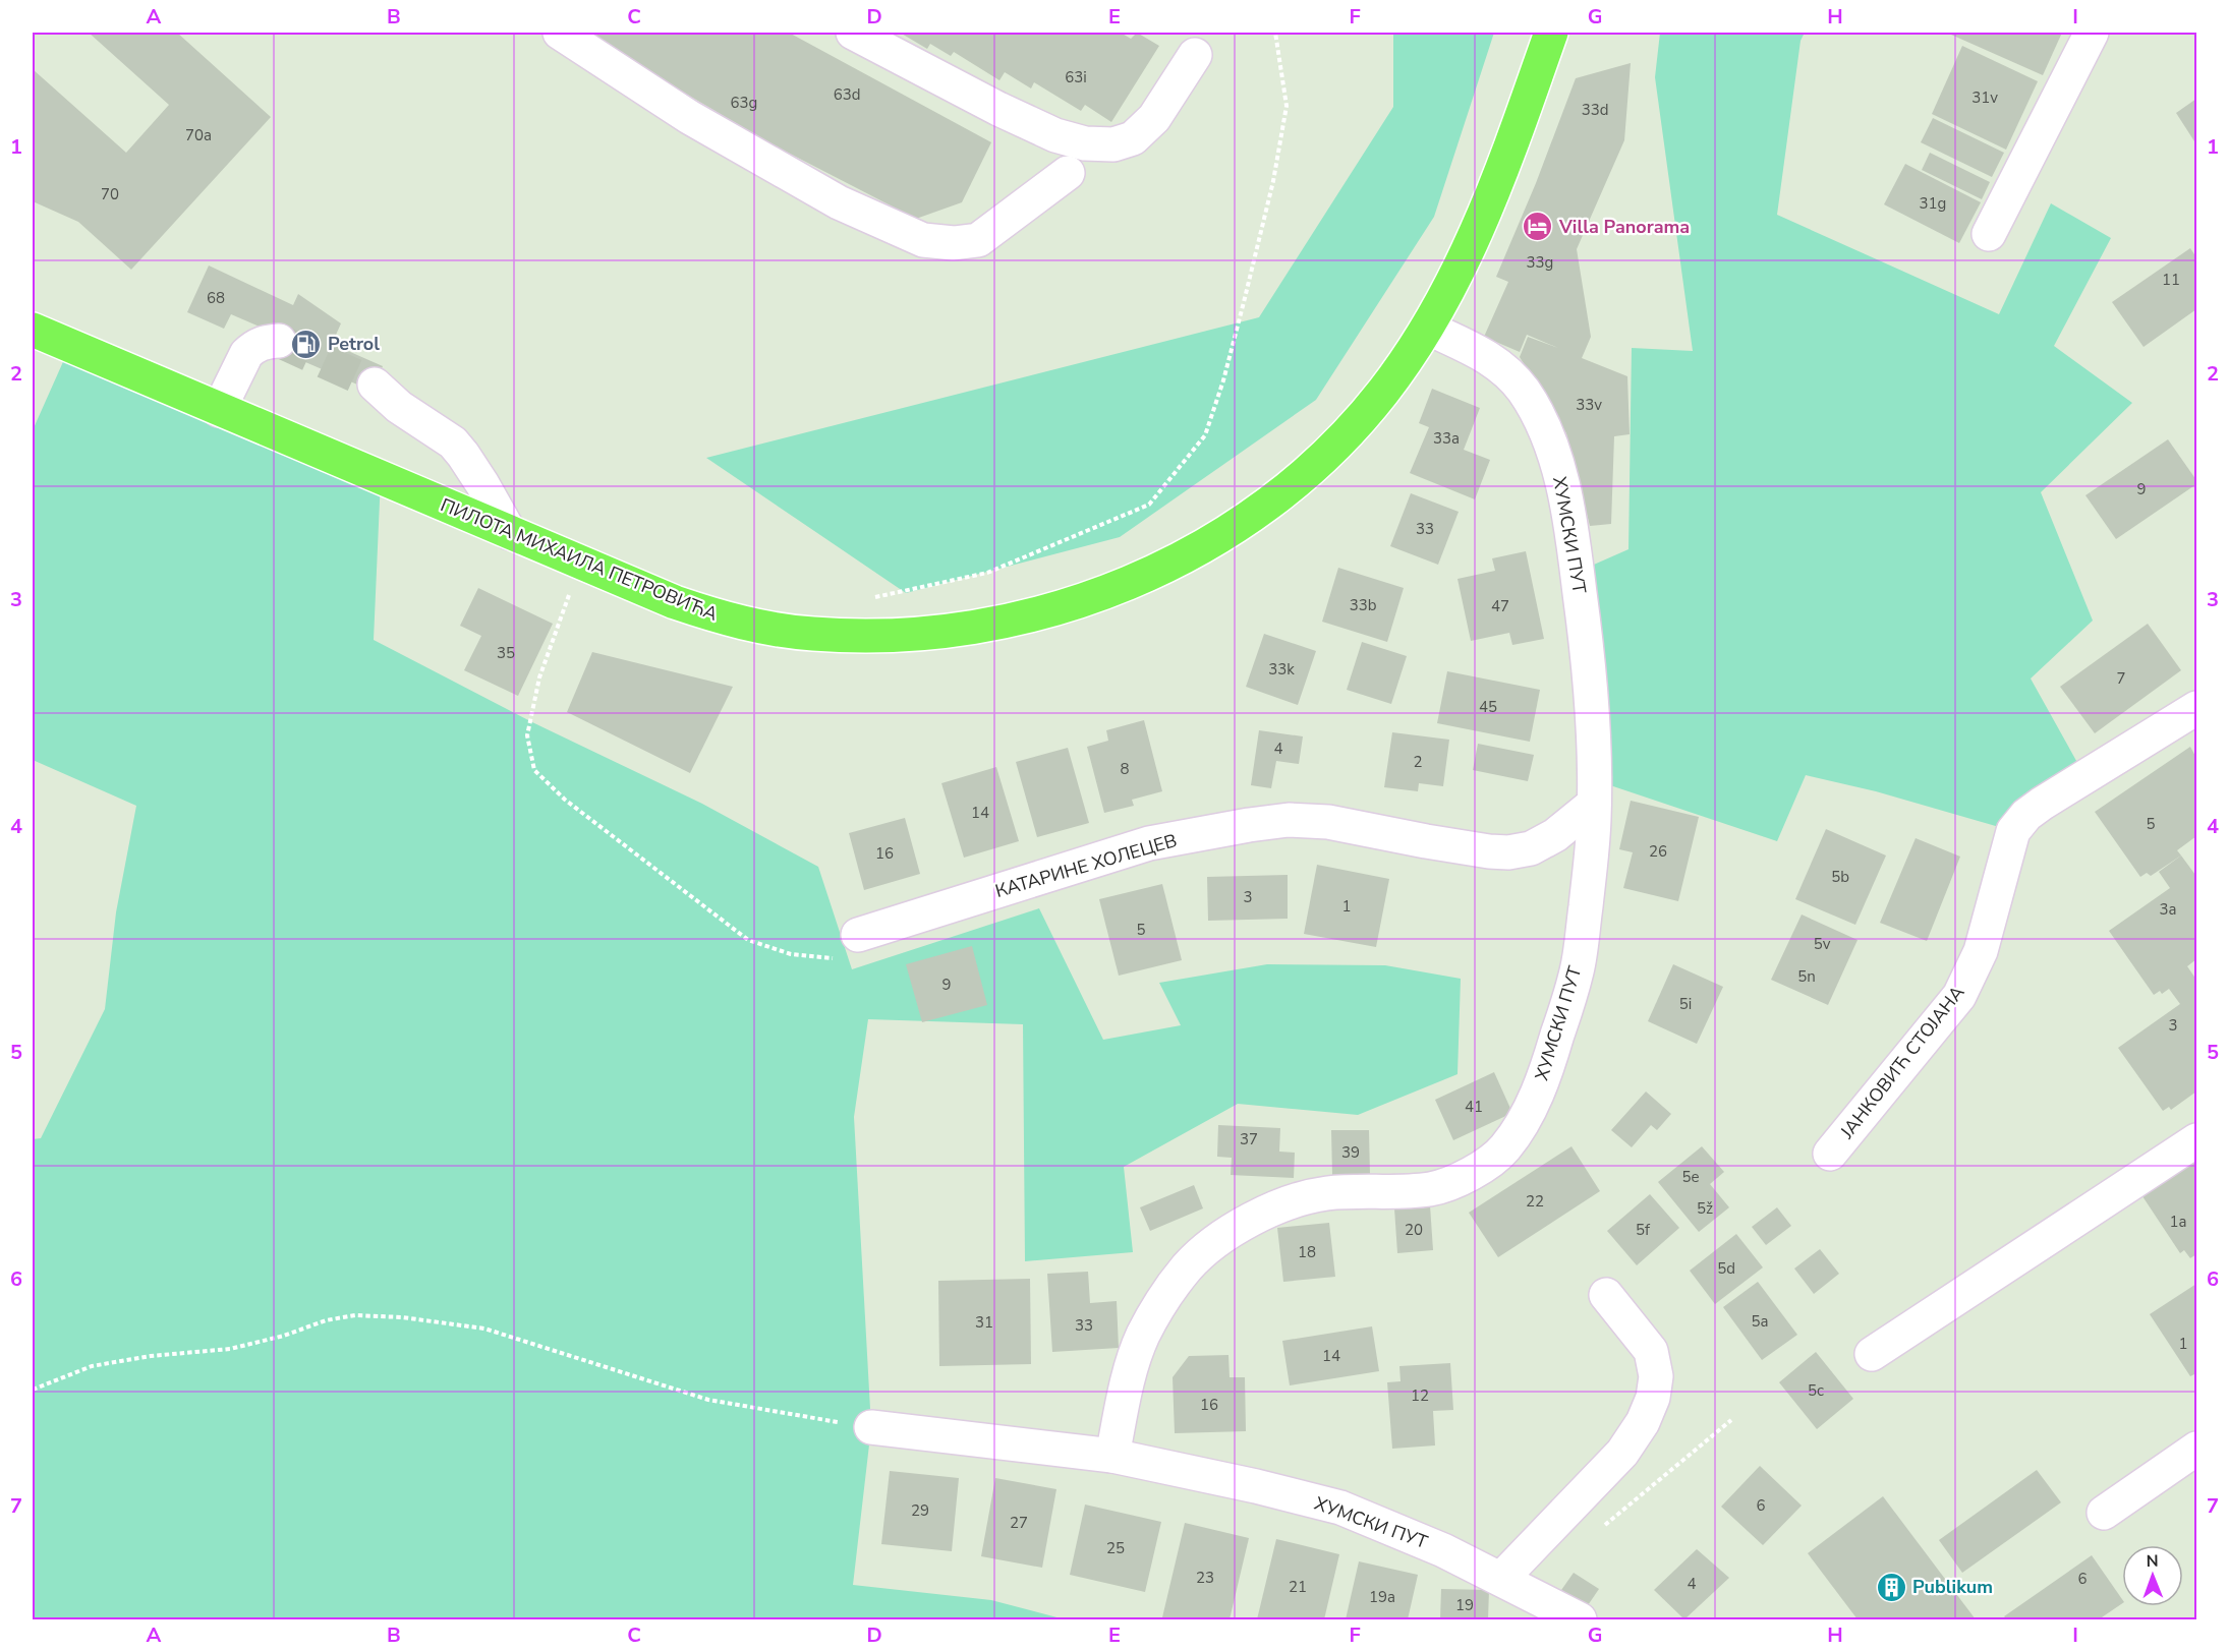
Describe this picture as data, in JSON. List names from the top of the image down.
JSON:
{
  "streets": {
    "main road": ["ПИЛОТА МИХАИЛА ПЕТРОВИЋА"],
    "street": ["ХУМСКИ ПУТ", "КАТАРИНЕ ХОЛЕЦЕВ", "ЈАНКОВИЋ СТОЈАНА"]
  },
  "crossings": [
    ["ХУМСКИ ПУТ", "ПИЛОТА МИХАИЛА ПЕТРОВИЋА"],
    ["ХУМСКИ ПУТ", "КАТАРИНЕ ХОЛЕЦЕВ"]
  ],
  "places": {
    "hotel": ["Villa Panorama"],
    "fuel station": ["Petrol"],
    "building": ["Publikum"]
  },
  "house_numbers": [
    "63i",
    "63d",
    "31v",
    "63g",
    "33d",
    "70a",
    "70",
    "31g",
    "33g",
    "11",
    "68",
    "33v",
    "33a",
    "9",
    "33",
    "33b",
    "47",
    "35",
    "33k",
    "7",
    "45",
    "4",
    "2",
    "8",
    "14",
    "5",
    "26",
    "16",
    "5b",
    "3",
    "1",
    "3a",
    "5",
    "5v",
    "5n",
    "9",
    "5i",
    "3",
    "41",
    "37",
    "39",
    "5e",
    "22",
    "5ž",
    "1a",
    "20",
    "5f",
    "18",
    "5d",
    "5a",
    "31",
    "33",
    "1",
    "14",
    "5c",
    "12",
    "16",
    "6",
    "29",
    "27",
    "25",
    "23",
    "6",
    "4",
    "21",
    "19a",
    "19"
  ],
  "north": "top",
  "grid": {
    "columns": [
      "A",
      "B",
      "C",
      "D",
      "E",
      "F",
      "G",
      "H",
      "I"
    ],
    "rows": [
      "1",
      "2",
      "3",
      "4",
      "5",
      "6",
      "7"
    ]
  }
}
